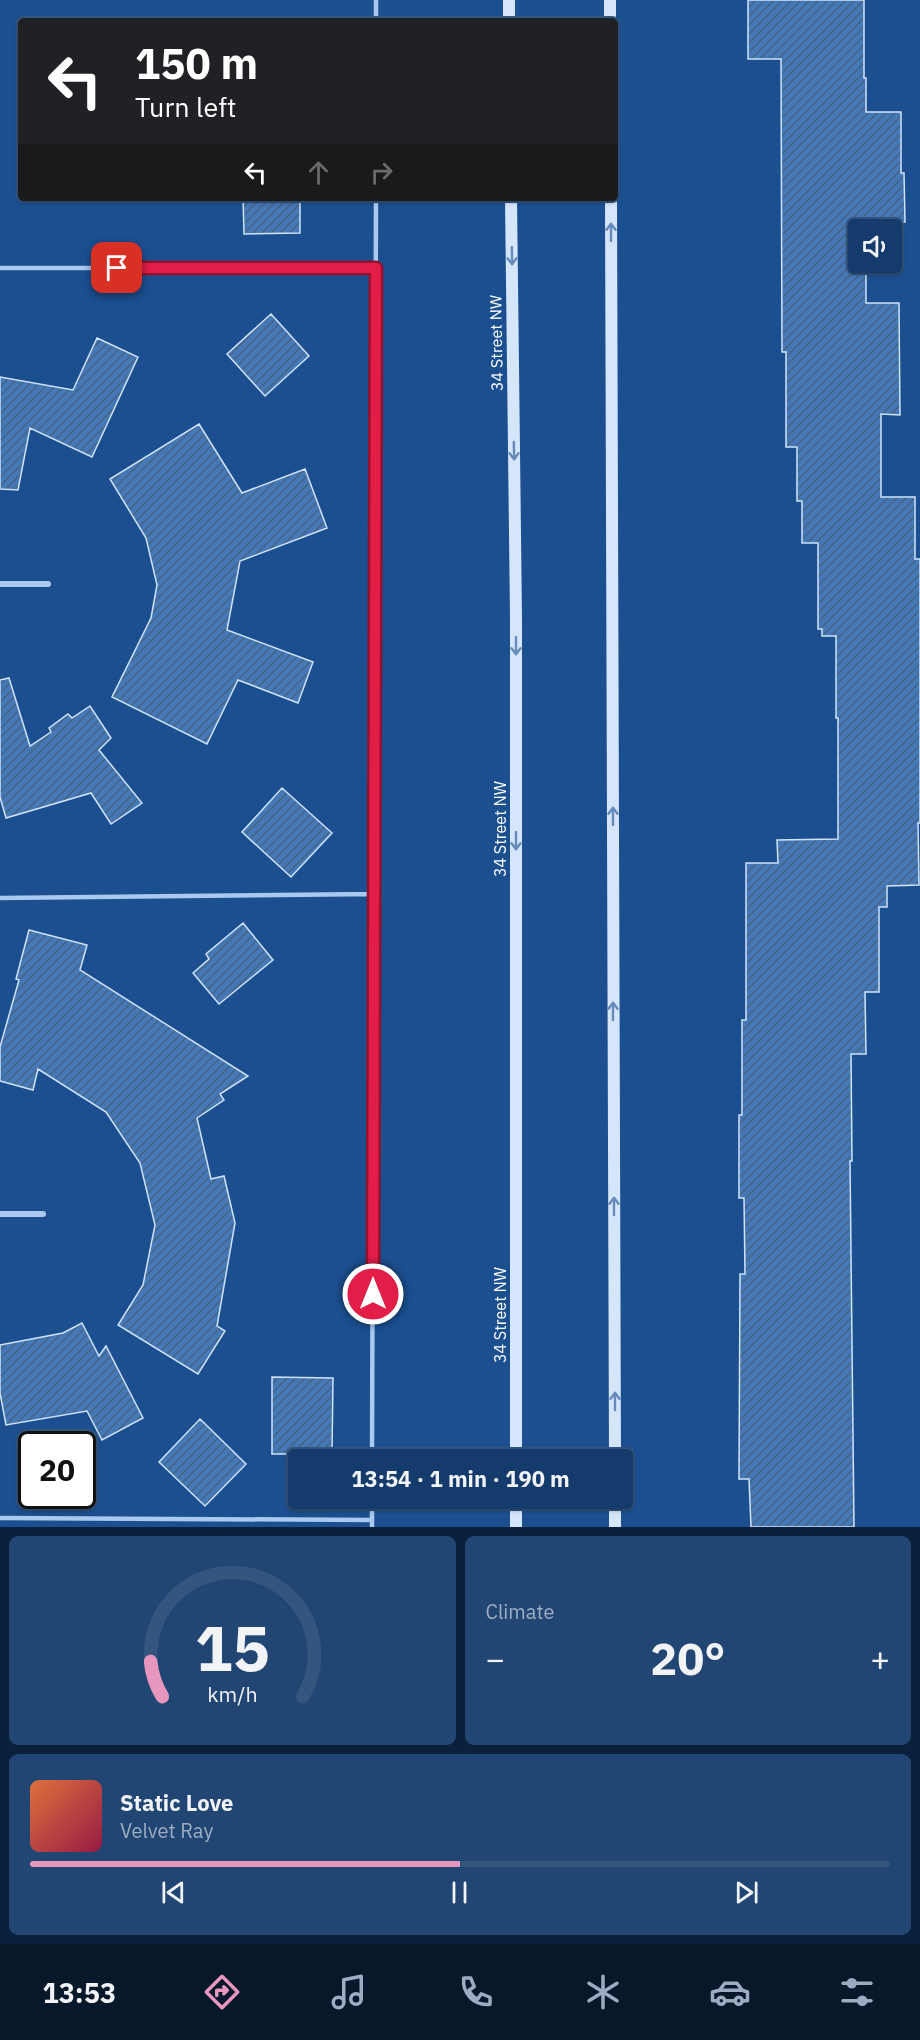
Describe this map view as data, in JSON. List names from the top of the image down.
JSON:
{
  "streets": {
    "main road": ["34 Street NW"]
  },
  "page": {
    "turn": ["150 m", "Turn left"],
    "limit": "20",
    "trip": "13:54 · 1 min · 190 m",
    "tile": "Climate",
    "heat": ["−", "20°", "+"],
    "song": ["Static Love", "Velvet Ray"],
    "tabs": "13:53",
    "gauge": ["15", "km/h"]
  }
}
